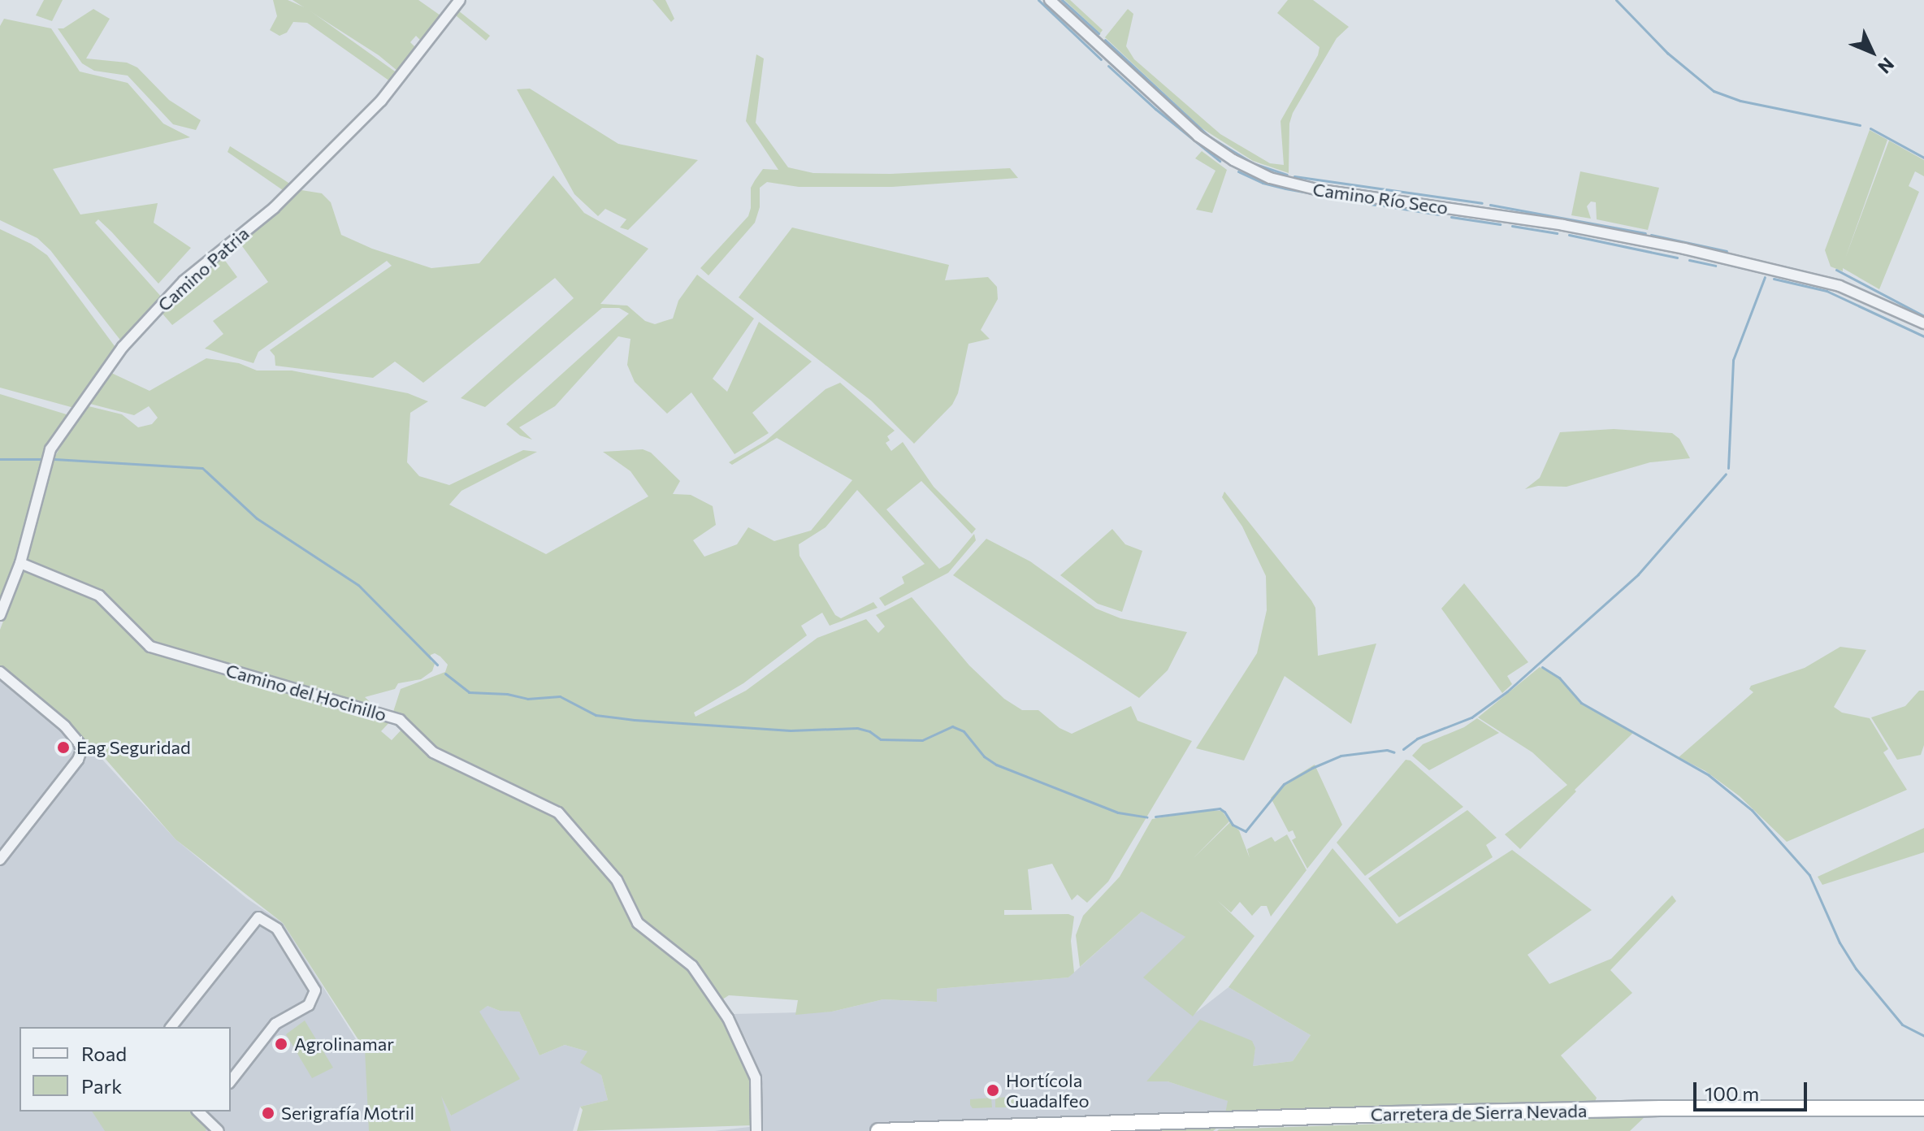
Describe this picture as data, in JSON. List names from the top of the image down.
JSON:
{
  "streets": {
    "highway": ["Carretera de Sierra Nevada"],
    "street": ["Camino Río Seco", "Camino Patria", "Camino del Hocinillo"]
  },
  "crossings": [
    ["Camino Patria", "Camino del Hocinillo"]
  ],
  "places": [
    "Eag Seguridad",
    "Agrolinamar",
    "Hortícola Guadalfeo",
    "Serigrafía Motril"
  ],
  "legend": ["Road", "Park"],
  "scale_bar": "100 m",
  "north": "bottom right"
}
